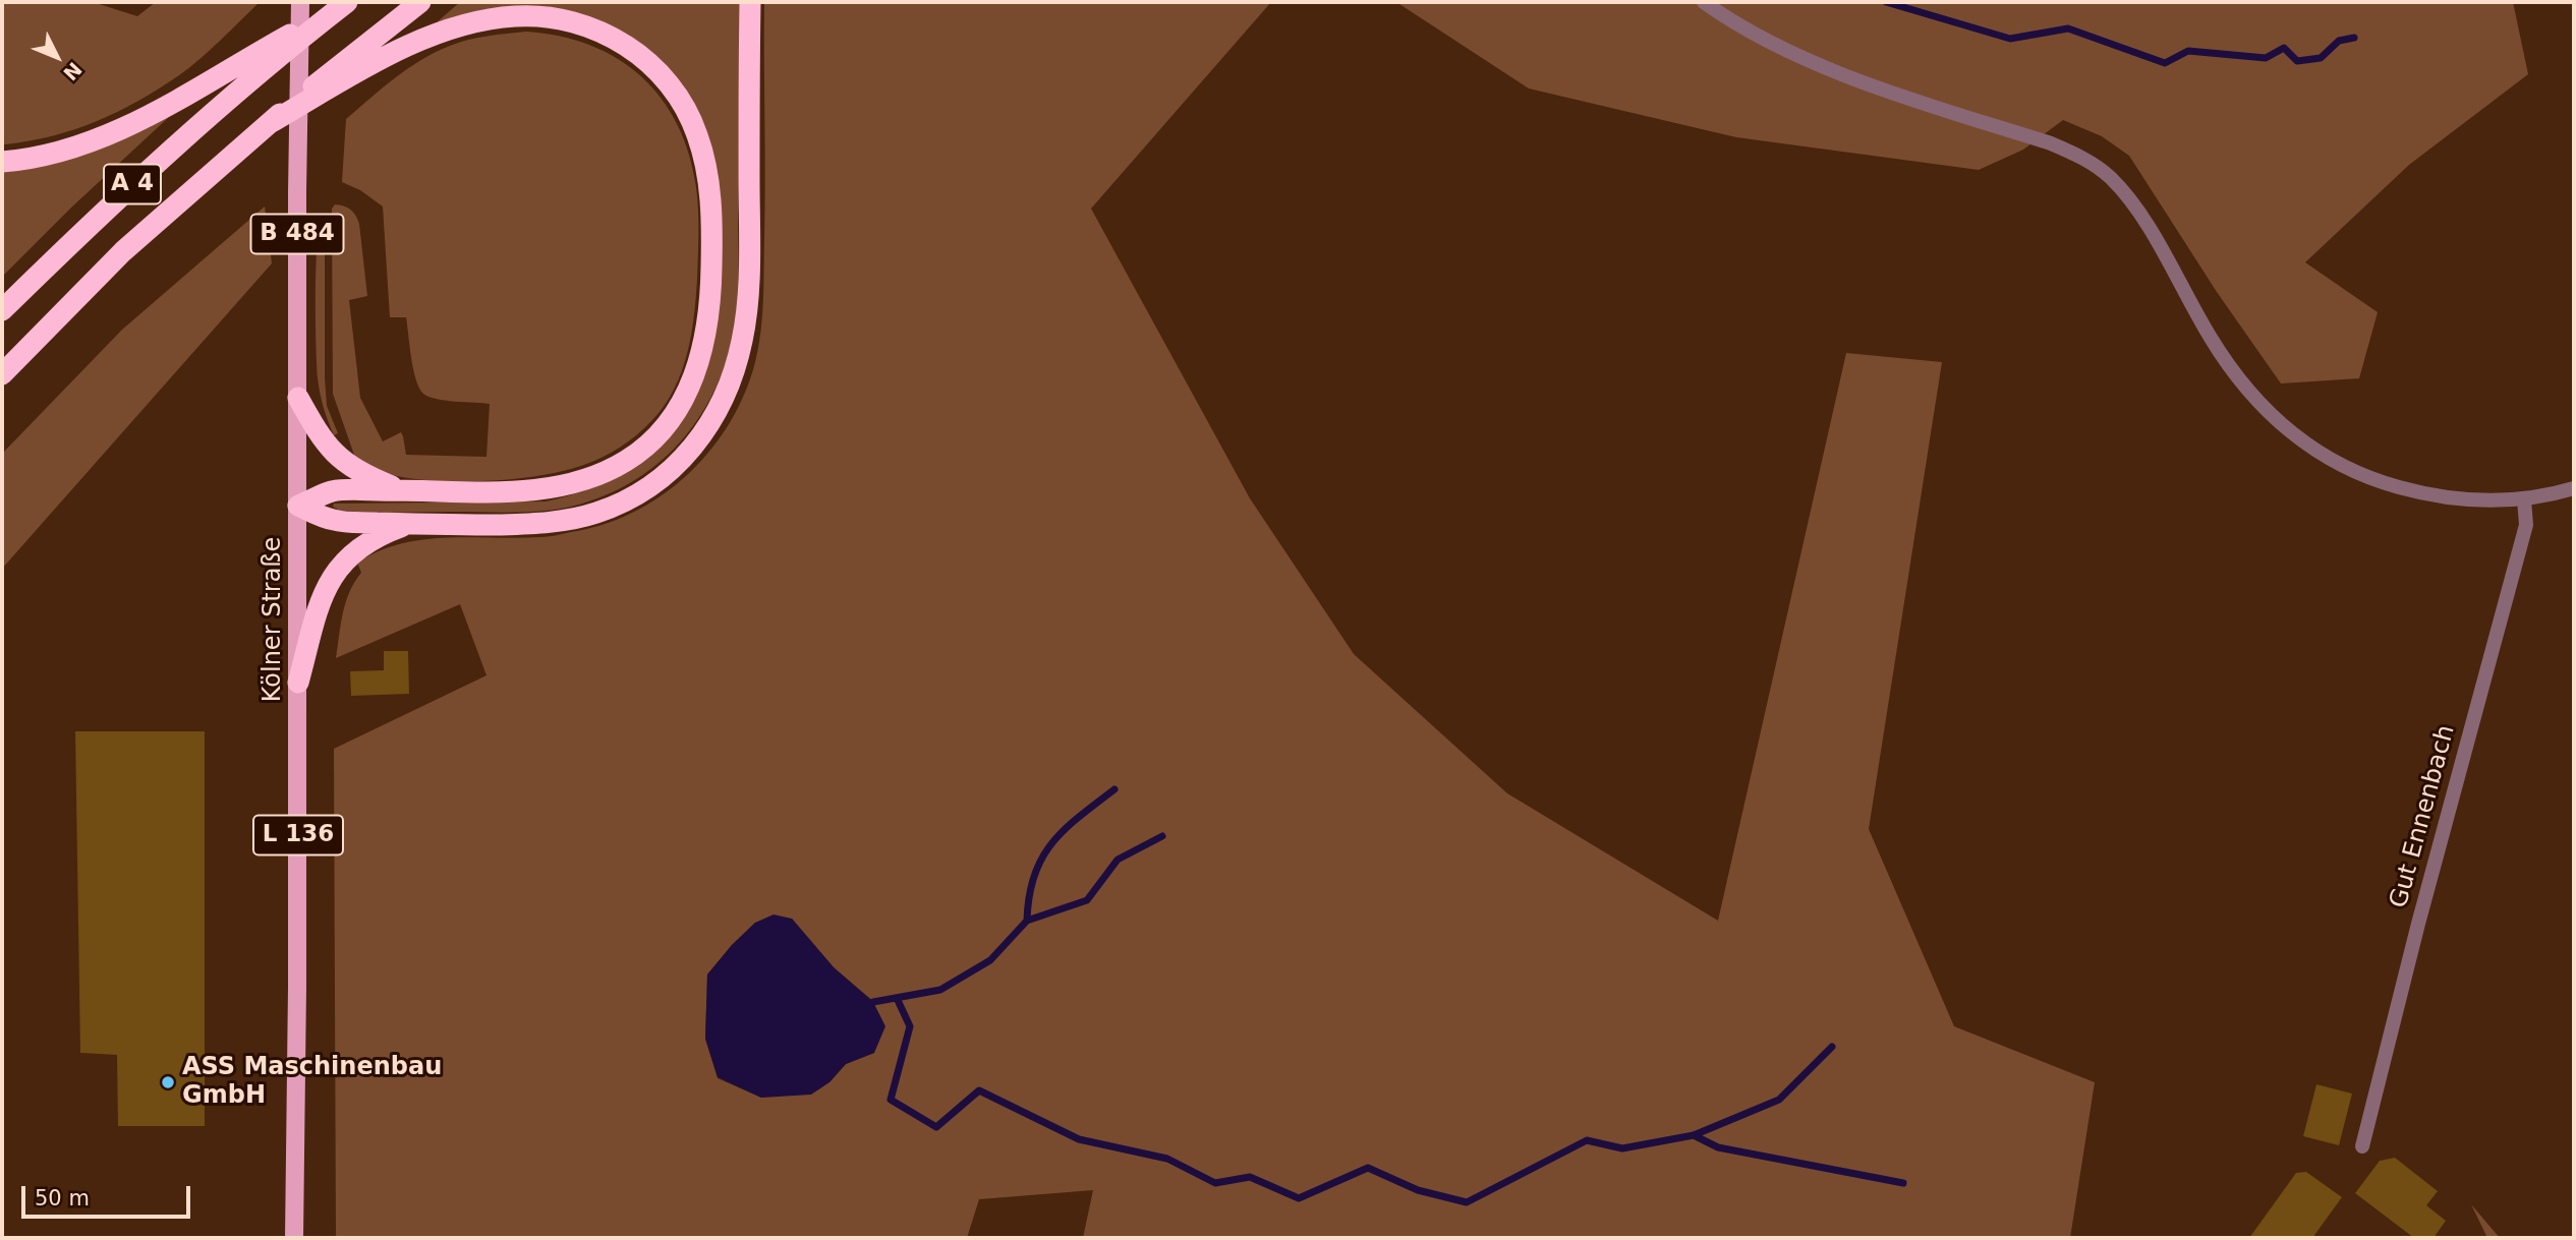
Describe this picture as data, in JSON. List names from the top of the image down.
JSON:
{
  "streets": {
    "highway": ["A 4"],
    "main road": ["B 484", "Kölner Straße", "L 136"],
    "street": ["Gut Ennenbach"]
  },
  "places": ["ASS Maschinenbau GmbH"],
  "scale_bar": "50 m",
  "north": "bottom right"
}
